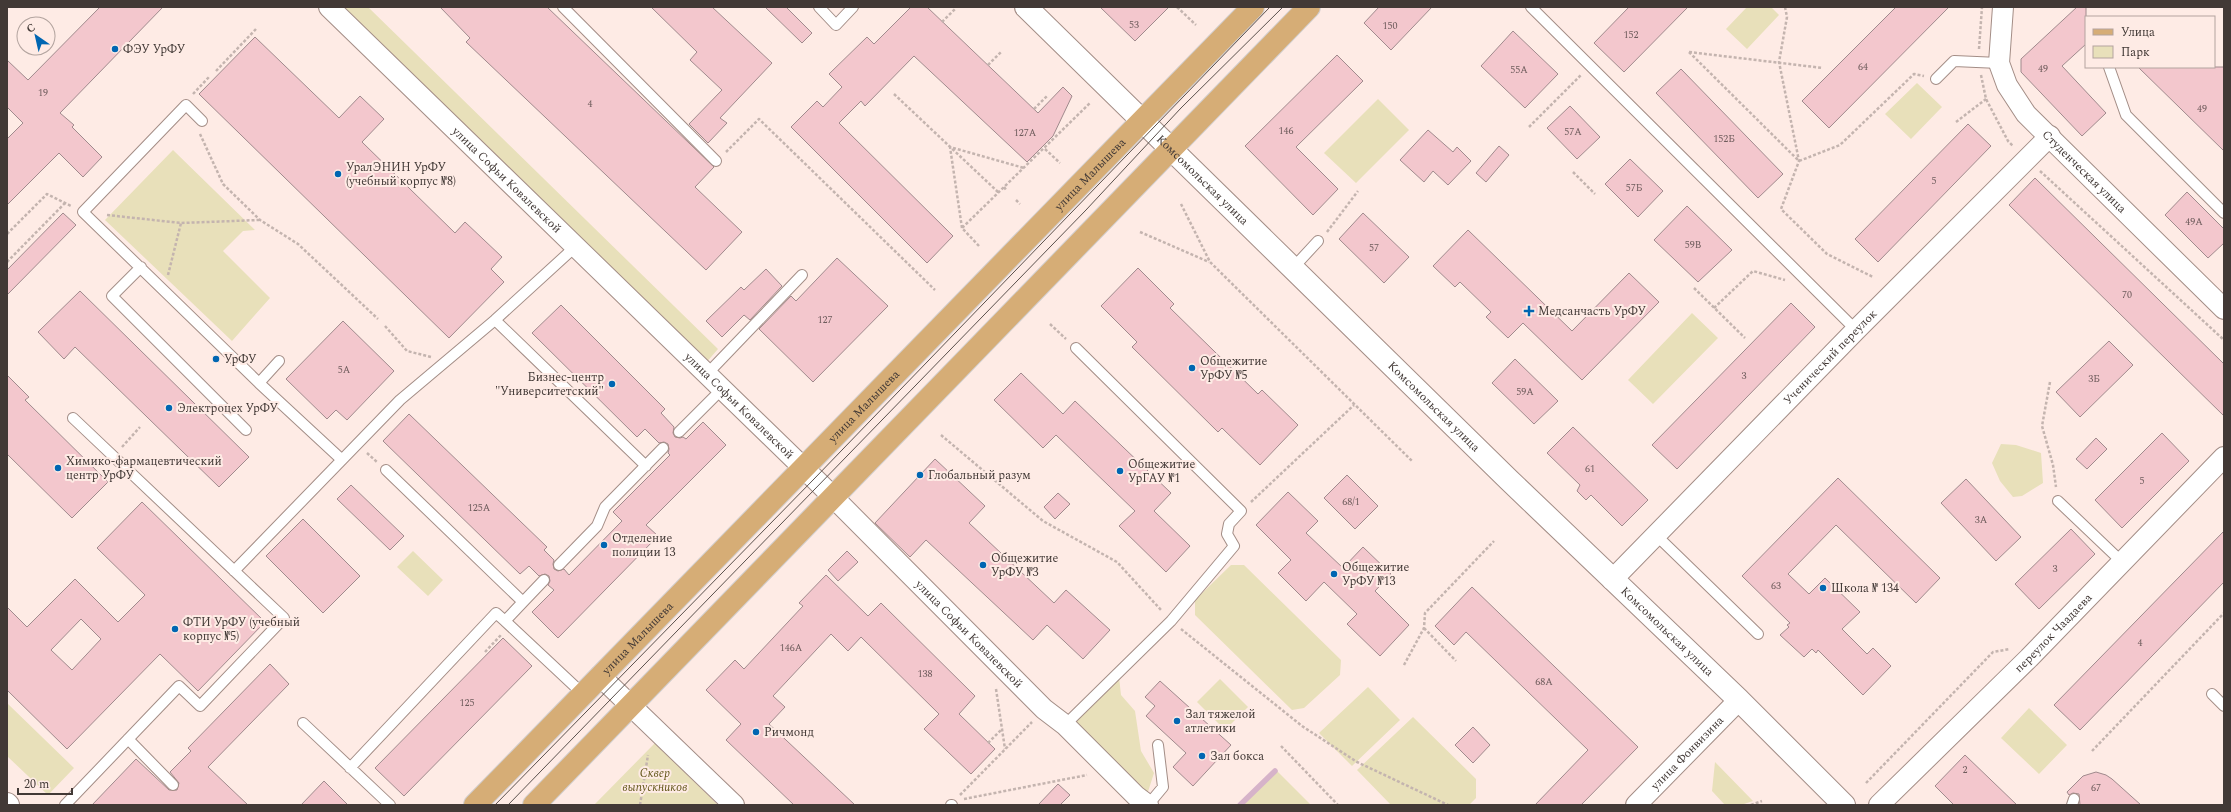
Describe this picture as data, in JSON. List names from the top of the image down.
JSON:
{
  "streets": {
    "main road": ["улица Малышева", "Комсомольская улица"],
    "street": [
      "Студенческая улица",
      "улица Софьи Ковалевской",
      "Ученический переулок",
      "переулок Чаадаева",
      "улица Фонвизина"
    ]
  },
  "crossings": [
    ["Студенческая улица", "Ученический переулок"],
    ["улица Малышева", "улица Софьи Ковалевской"],
    ["улица Малышева", "Комсомольская улица"],
    ["Комсомольская улица", "Ученический переулок"],
    ["Комсомольская улица", "улица Фонвизина"]
  ],
  "parks": ["Сквер выпускников"],
  "places": {
    "other": [
      "ФЭУ УрФУ",
      "УралЭНИН УрФУ (учебный корпус №8)",
      "УрФУ",
      "Общежитие УрФУ №5",
      "Бизнес-центр \"Университетский\"",
      "Электроцех УрФУ",
      "Химико-фармацевтический центр УрФУ",
      "Общежитие УрГАУ №1",
      "Глобальный разум",
      "Отделение полиции 13",
      "Общежитие УрФУ №3",
      "Общежитие УрФУ №13",
      "Школа № 134",
      "ФТИ УрФУ (учебный корпус №5)",
      "Зал тяжелой атлетики",
      "Ричмонд",
      "Зал бокса"
    ],
    "health": ["Медсанчасть УрФУ"]
  },
  "house_numbers": [
    "53",
    "150",
    "152",
    "64",
    "49",
    "55А",
    "19",
    "4",
    "49",
    "146",
    "57А",
    "127А",
    "152Б",
    "5",
    "57Б",
    "49А",
    "59В",
    "57",
    "70",
    "127",
    "5А",
    "3",
    "3Б",
    "59А",
    "61",
    "5",
    "68/1",
    "125А",
    "3А",
    "3",
    "63",
    "4",
    "146А",
    "138",
    "68А",
    "125",
    "2",
    "67"
  ],
  "legend": ["Улица", "Парк"],
  "scale_bar": "20 m",
  "north": "top left"
}
